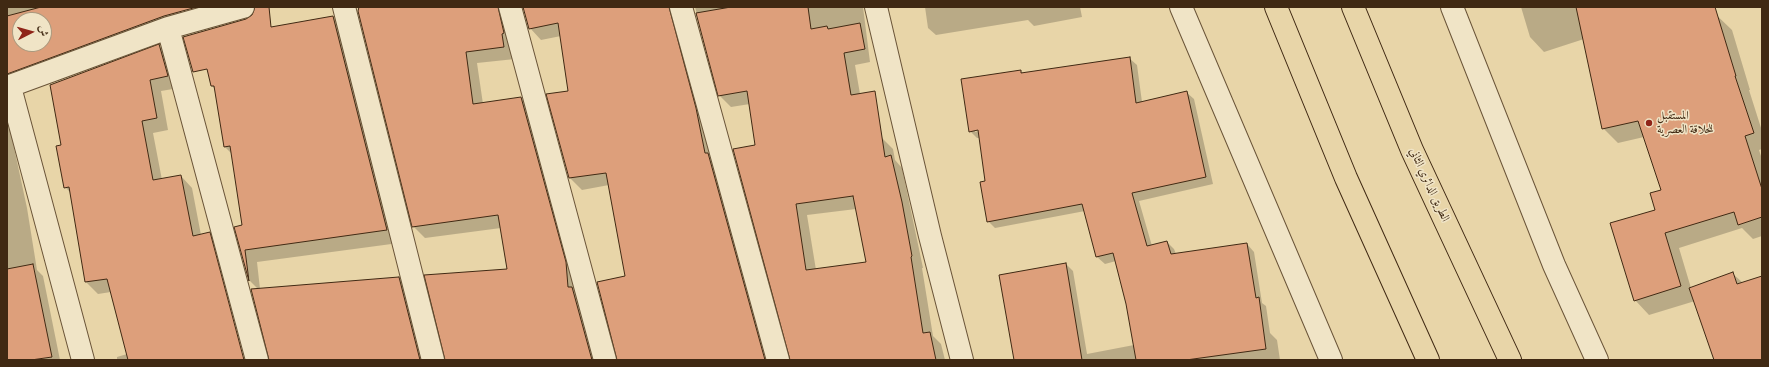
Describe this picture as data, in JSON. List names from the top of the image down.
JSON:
{
  "streets": {
    "highway": ["الطريق الدائري الثاني"]
  },
  "places": ["المستقبل للحلاقة العصرية"],
  "north": "right"
}
